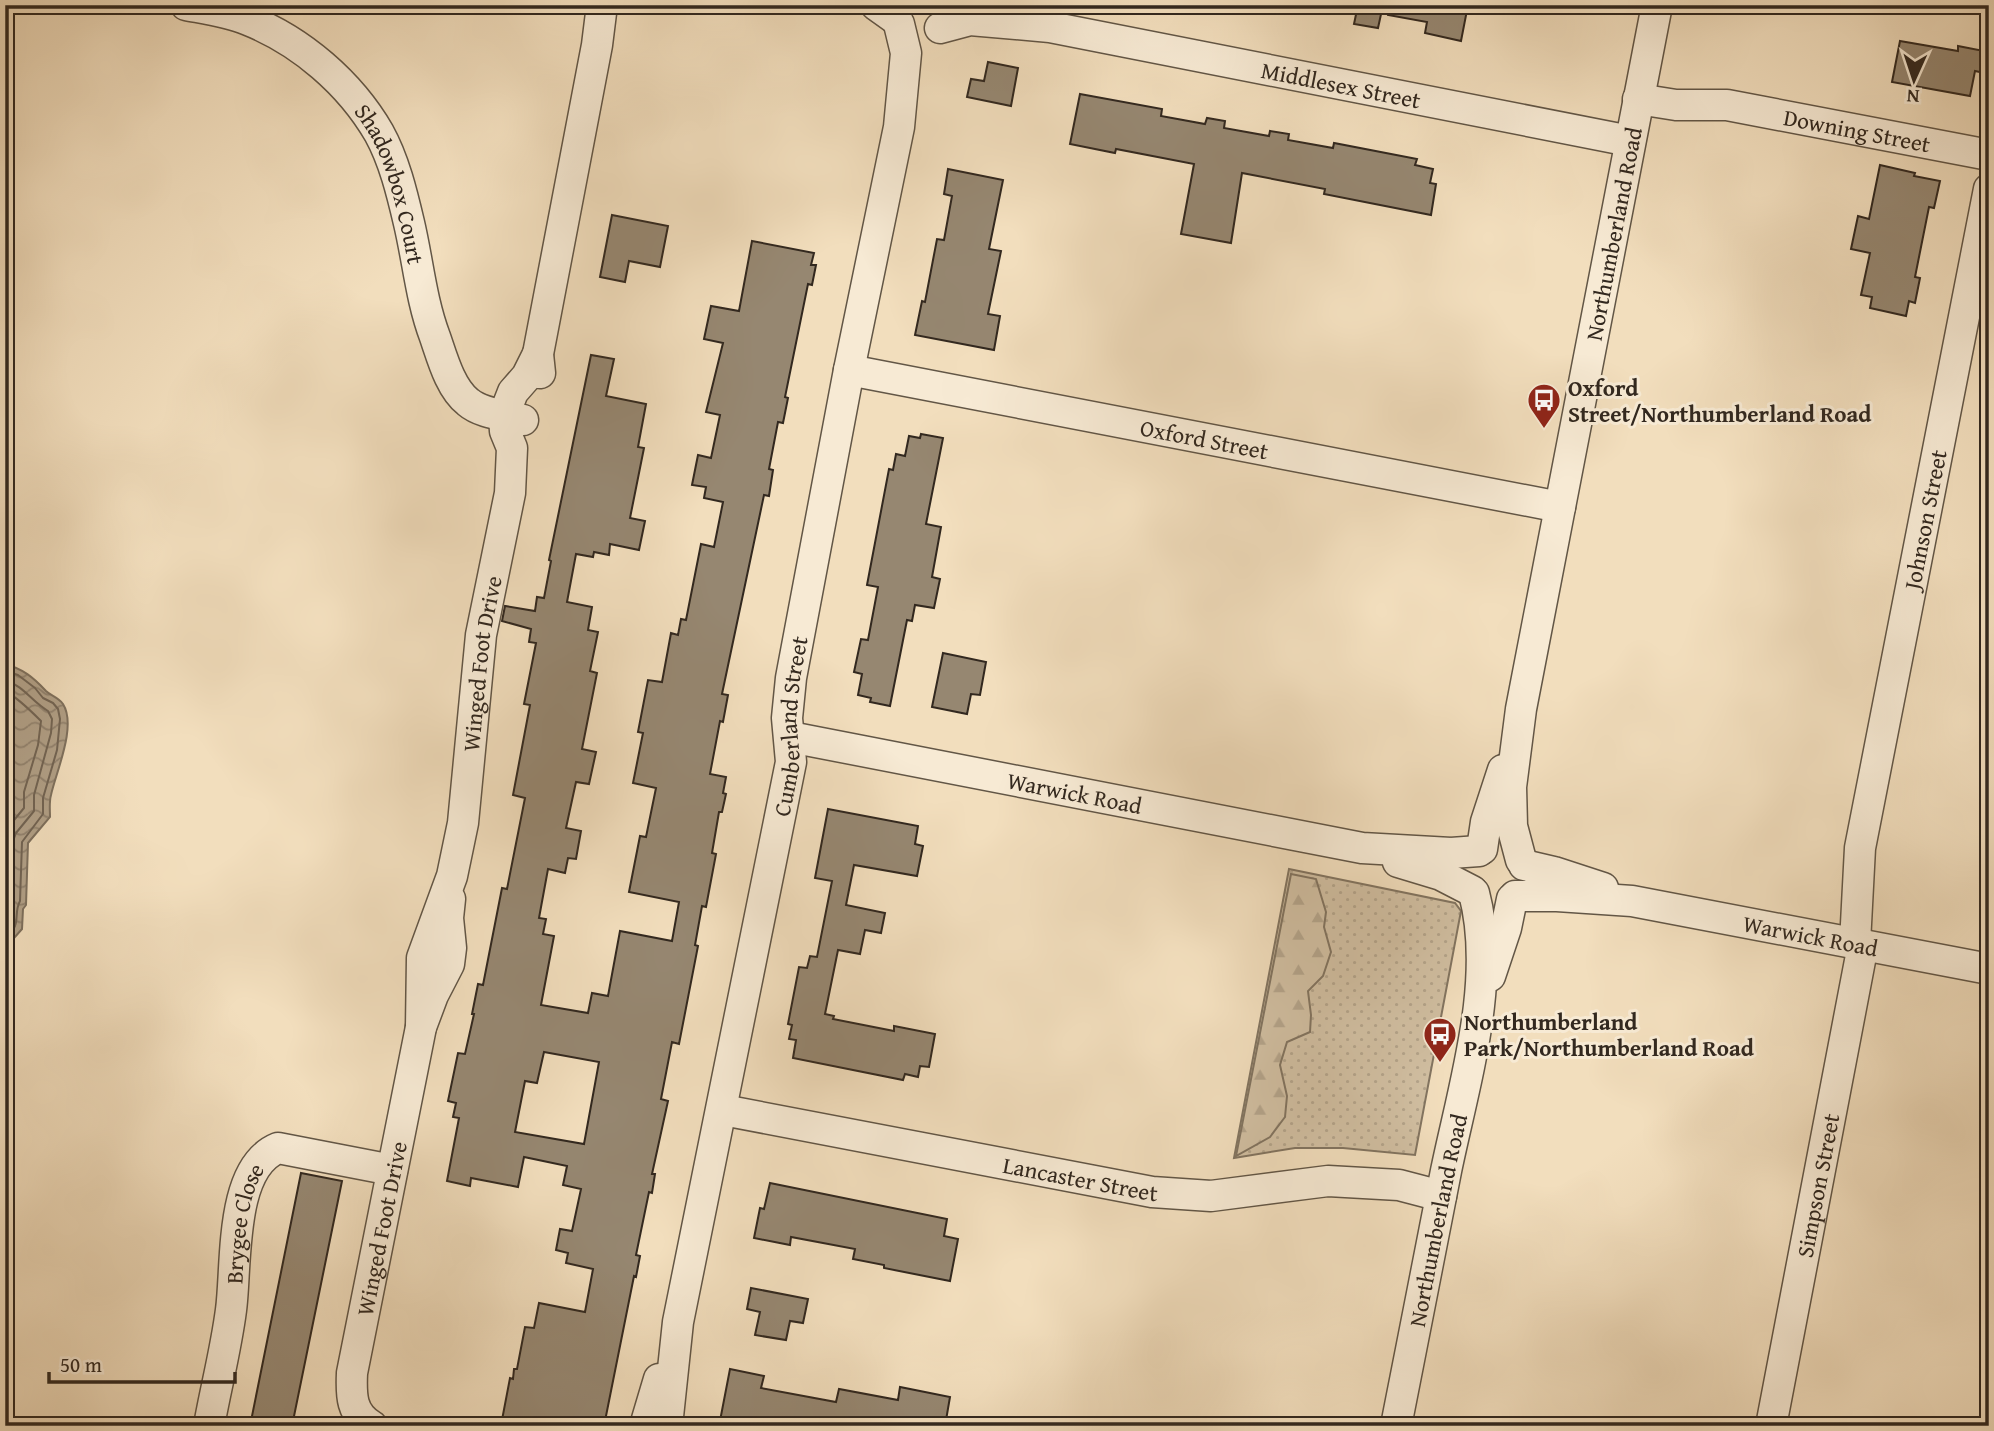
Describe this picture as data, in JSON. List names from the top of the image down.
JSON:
{
  "streets": {
    "street": [
      "Middlesex Street",
      "Downing Street",
      "Shadowbox Court",
      "Northumberland Road",
      "Oxford Street",
      "Johnson Street",
      "Winged Foot Drive",
      "Cumberland Street",
      "Warwick Road",
      "Lancaster Street",
      "Simpson Street",
      "Brygee Close"
    ]
  },
  "crossings": [
    ["Middlesex Street", "Northumberland Road"],
    ["Middlesex Street", "Cumberland Street"],
    ["Downing Street", "Northumberland Road"],
    ["Shadowbox Court", "Winged Foot Drive"],
    ["Northumberland Road", "Oxford Street"],
    ["Northumberland Road", "Warwick Road"],
    ["Northumberland Road", "Lancaster Street"],
    ["Oxford Street", "Cumberland Street"],
    ["Johnson Street", "Warwick Road"],
    ["Johnson Street", "Simpson Street"],
    ["Winged Foot Drive", "Brygee Close"],
    ["Cumberland Street", "Warwick Road"],
    ["Cumberland Street", "Lancaster Street"],
    ["Warwick Road", "Simpson Street"]
  ],
  "places": {
    "bus stop": ["Oxford Street/Northumberland Road", "Northumberland Park/Northumberland Road"]
  },
  "scale_bar": "50 m",
  "north": "bottom"
}
